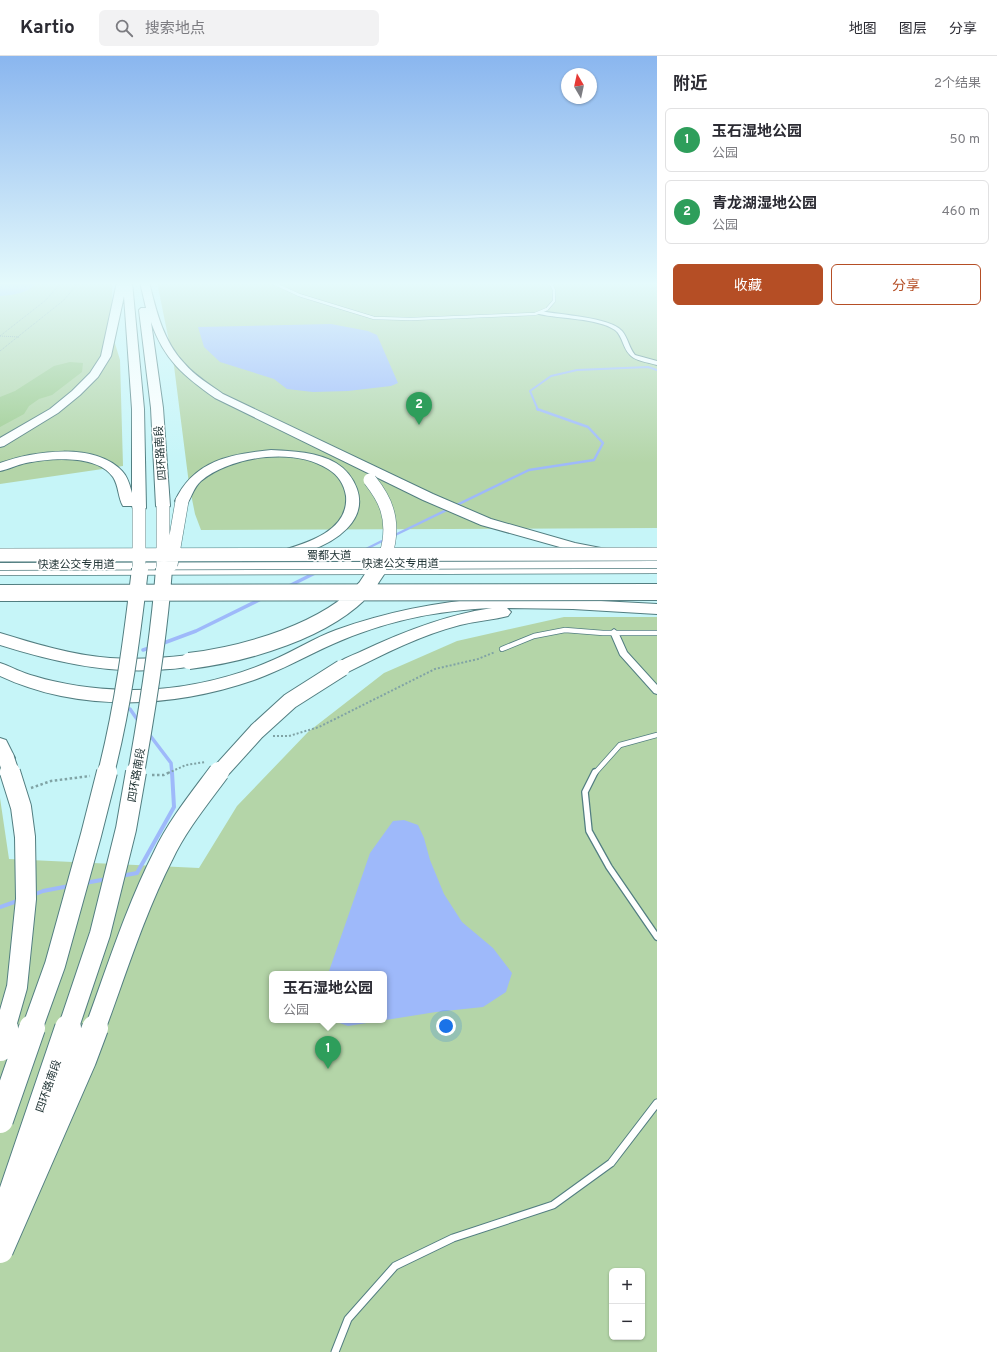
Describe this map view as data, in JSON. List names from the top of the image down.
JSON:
{
  "streets": {
    "highway": ["四环路南段", "蜀都大道"],
    "lane": ["快速公交专用道"]
  },
  "north": "top",
  "page": {
    "header": "Kartio",
    "search": "搜索地点",
    "nav": ["地图", "图层", "分享"],
    "heading": ["附近", "2个结果"],
    "list": [
      {
        "mark": "1",
        "name": "玉石湿地公园",
        "note": "公园",
        "value": "50 m"
      },
      {
        "mark": "2",
        "name": "青龙湖湿地公园",
        "note": "公园",
        "value": "460 m"
      }
    ],
    "buttons": ["收藏", "分享"],
    "pins": ["2", "1"],
    "popup": ["玉石湿地公园", "公园"],
    "map_buttons": ["+", "−"]
  }
}
